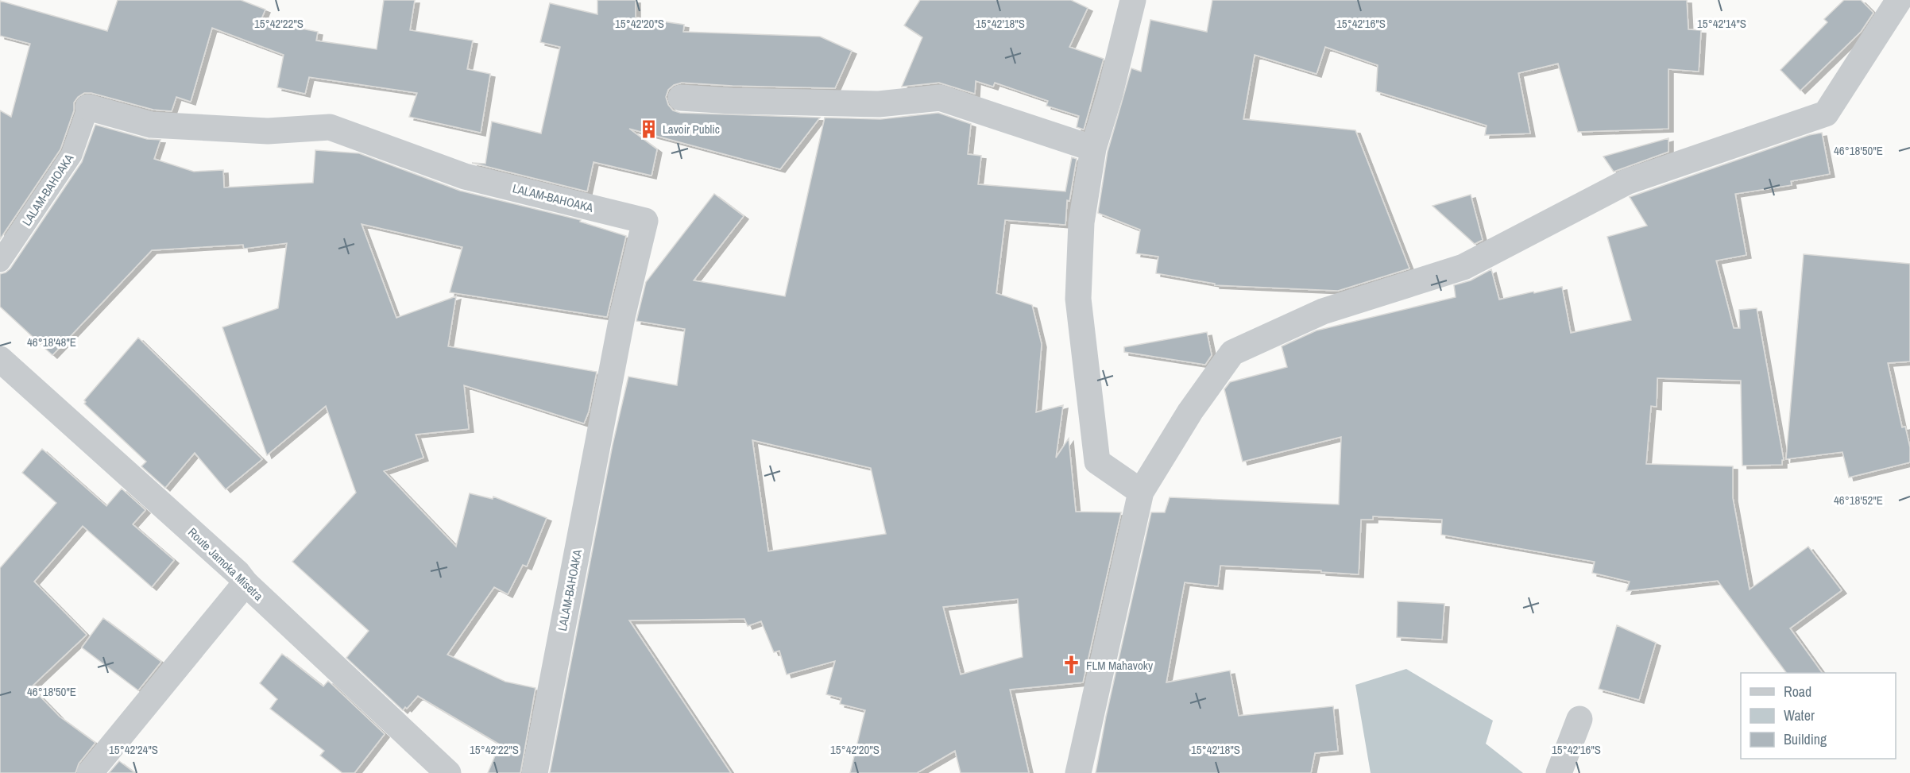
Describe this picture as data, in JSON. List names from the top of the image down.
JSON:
{
  "streets": {
    "street": ["LALAM-BAHOAKA", "Route Jamoka Misetra"]
  },
  "places": {
    "building": ["Lavoir Public"],
    "church": ["FLM Mahavoky"]
  },
  "legend": ["Road", "Water", "Building"],
  "coordinates": [
    "15°42'22\"S",
    "15°42'20\"S",
    "15°42'18\"S",
    "15°42'16\"S",
    "15°42'14\"S",
    "46°18'50\"E",
    "46°18'48\"E",
    "46°18'52\"E",
    "15°42'24\"S"
  ]
}
